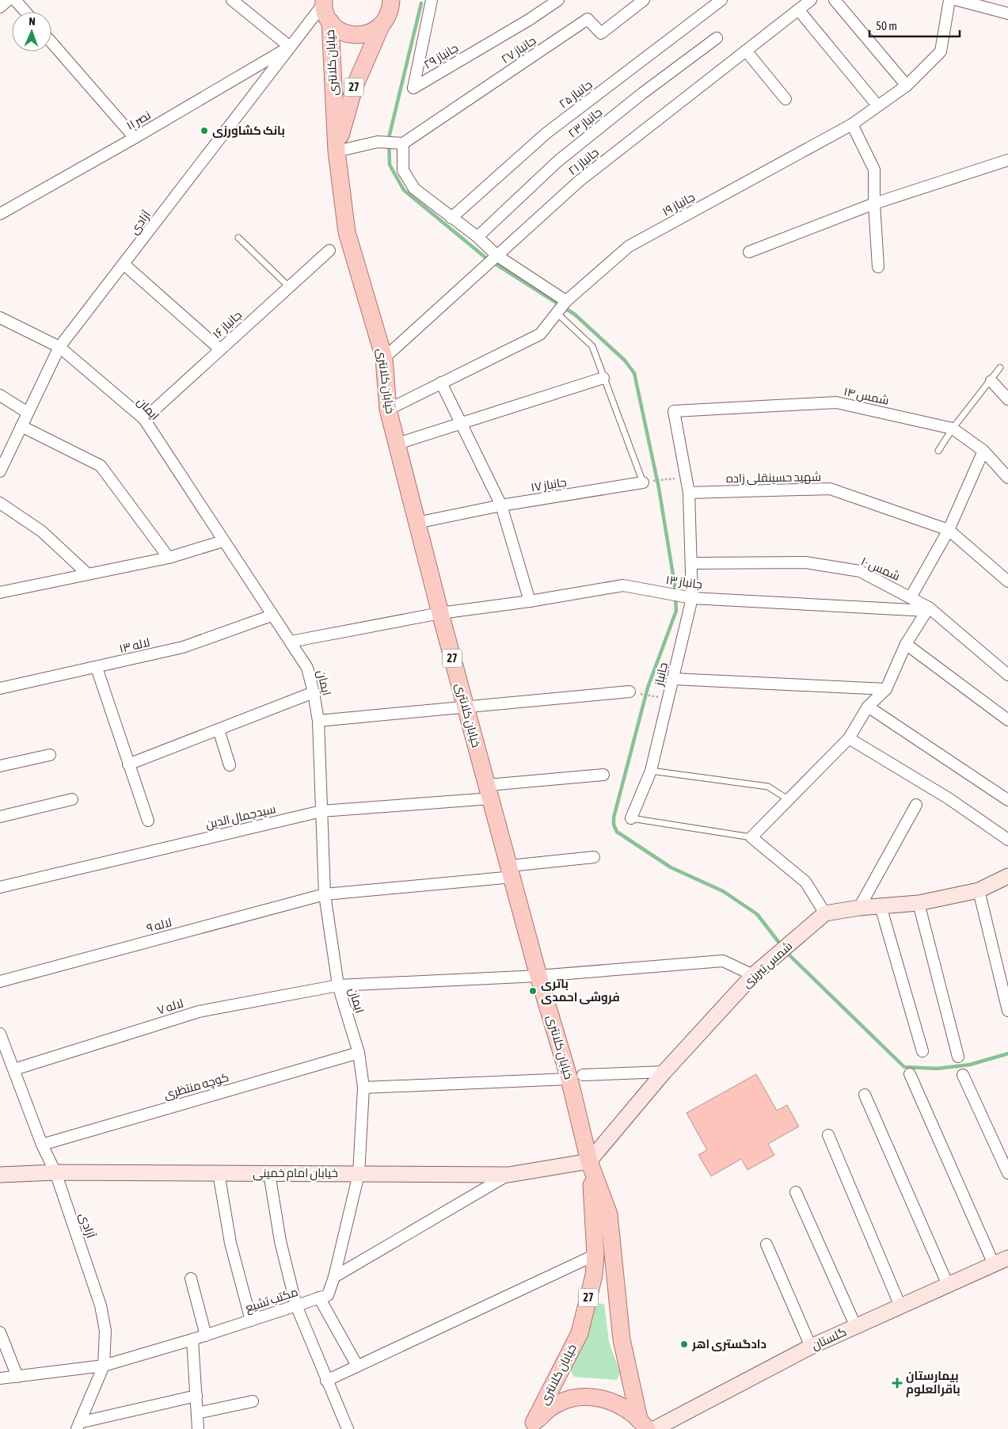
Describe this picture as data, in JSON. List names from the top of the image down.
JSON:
{
  "streets": {
    "main road": ["خیابان کلانتری", "27"],
    "street": [
      "جانباز ۲۷",
      "جانباز ۲۹",
      "جانباز ۲۵",
      "نصر ۱۱",
      "جانباز ۲۳",
      "جانباز ۲۱",
      "جانباز ۱۹",
      "آزادی",
      "جانباز ۱۶",
      "شمس ۱۴",
      "ایمان",
      "شهید حسینقلی زاده",
      "جانباز ۱۷",
      "شمس ۱۰",
      "جانباز ۱۳",
      "لاله ۱۳",
      "جانباز",
      "سیدجمال الدین",
      "لاله ۹",
      "شمس تبریزی",
      "لاله ۷",
      "کوچه منتظری",
      "خیابان امام خمینی",
      "مکتب تشیع",
      "گلستان"
    ]
  },
  "crossings": [
    ["خیابان کلانتری", "27"],
    ["خیابان کلانتری", "جانباز ۲۱"],
    ["خیابان کلانتری", "جانباز ۱۹"],
    ["خیابان کلانتری", "جانباز ۱۷"],
    ["خیابان کلانتری", "جانباز ۱۳"],
    ["خیابان کلانتری", "سیدجمال الدین"],
    ["خیابان کلانتری", "لاله ۹"],
    ["خیابان کلانتری", "شمس تبریزی"],
    ["خیابان کلانتری", "لاله ۷"],
    ["خیابان کلانتری", "خیابان امام خمینی"],
    ["27", "آزادی"],
    ["نصر ۱۱", "آزادی"],
    ["آزادی", "ایمان"],
    ["آزادی", "لاله ۷"],
    ["آزادی", "کوچه منتظری"],
    ["آزادی", "خیابان امام خمینی"],
    ["آزادی", "مکتب تشیع"],
    ["جانباز ۱۶", "ایمان"],
    ["شمس ۱۴", "جانباز"],
    ["ایمان", "جانباز ۱۳"],
    ["ایمان", "لاله ۱۳"],
    ["ایمان", "سیدجمال الدین"],
    ["ایمان", "لاله ۹"],
    ["ایمان", "لاله ۷"],
    ["ایمان", "کوچه منتظری"],
    ["ایمان", "خیابان امام خمینی"],
    ["ایمان", "مکتب تشیع"],
    ["شهید حسینقلی زاده", "جانباز"],
    ["شمس ۱۰", "جانباز ۱۳"],
    ["شمس ۱۰", "جانباز"],
    ["جانباز ۱۳", "جانباز"],
    ["شمس تبریزی", "لاله ۷"],
    ["شمس تبریزی", "خیابان امام خمینی"],
    ["خیابان امام خمینی", "مکتب تشیع"]
  ],
  "places": {
    "other": ["بانک کشاورزی", "باتری فروشی احمدی", "دادگستری اهر"],
    "health": ["بیمارستان باقرالعلوم"]
  },
  "scale_bar": "50 m",
  "north": "top"
}
